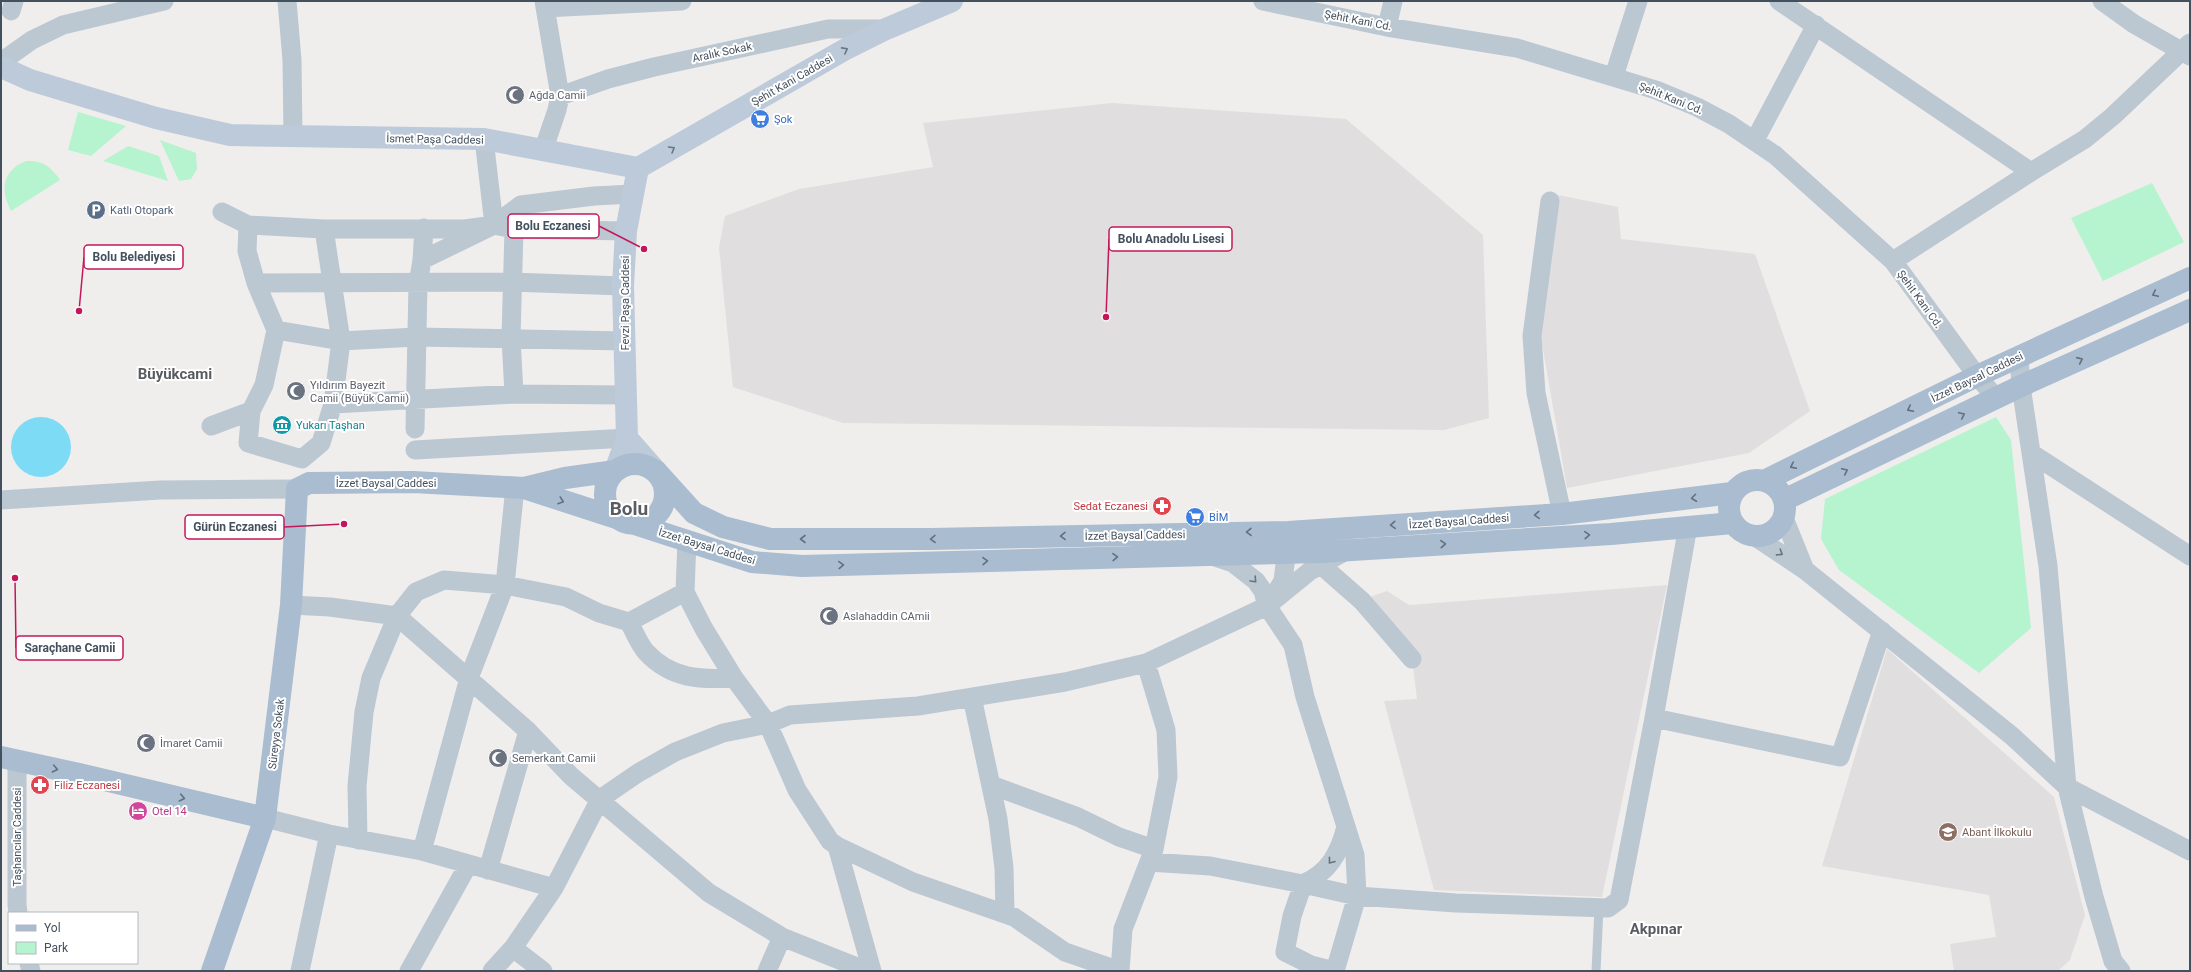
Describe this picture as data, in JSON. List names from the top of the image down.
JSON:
{
  "streets": {
    "main road": [
      "Şehit Kani Caddesi",
      "İsmet Paşa Caddesi",
      "Fevzi Paşa Caddesi",
      "İzzet Baysal Caddesi",
      "Süreyya Sokak"
    ],
    "street": ["Şehit Kani Cd.", "Aralık Sokak", "Taşhancılar Caddesi"]
  },
  "crossings": [
    ["Şehit Kani Cd.", "İzzet Baysal Caddesi"],
    ["Aralık Sokak", "Şehit Kani Caddesi"],
    ["Şehit Kani Caddesi", "İsmet Paşa Caddesi"],
    ["Şehit Kani Caddesi", "Fevzi Paşa Caddesi"],
    ["İsmet Paşa Caddesi", "Fevzi Paşa Caddesi"],
    ["İzzet Baysal Caddesi", "Süreyya Sokak"]
  ],
  "one_way": ["Şehit Kani Caddesi"],
  "districts": ["Büyükcami", "Bolu", "Akpınar"],
  "places": {
    "mosque": [
      "Ağda Camii",
      "Yıldırım Bayezit Camii (Büyük Camii)",
      "Aslahaddin CAmii",
      "İmaret Camii",
      "Semerkant Camii"
    ],
    "supermarket": ["Şok", "BİM"],
    "parking": ["Katlı Otopark"],
    "other": [
      "Bolu Eczanesi",
      "Bolu Belediyesi",
      "Bolu Anadolu Lisesi",
      "Gürün Eczanesi",
      "Saraçhane Camii"
    ],
    "museum": ["Yukarı Taşhan"],
    "pharmacy": ["Sedat Eczanesi", "Filiz Eczanesi"],
    "hotel": ["Otel 14"],
    "school or university": ["Abant İlkokulu"]
  },
  "legend": ["Yol", "Park"]
}
